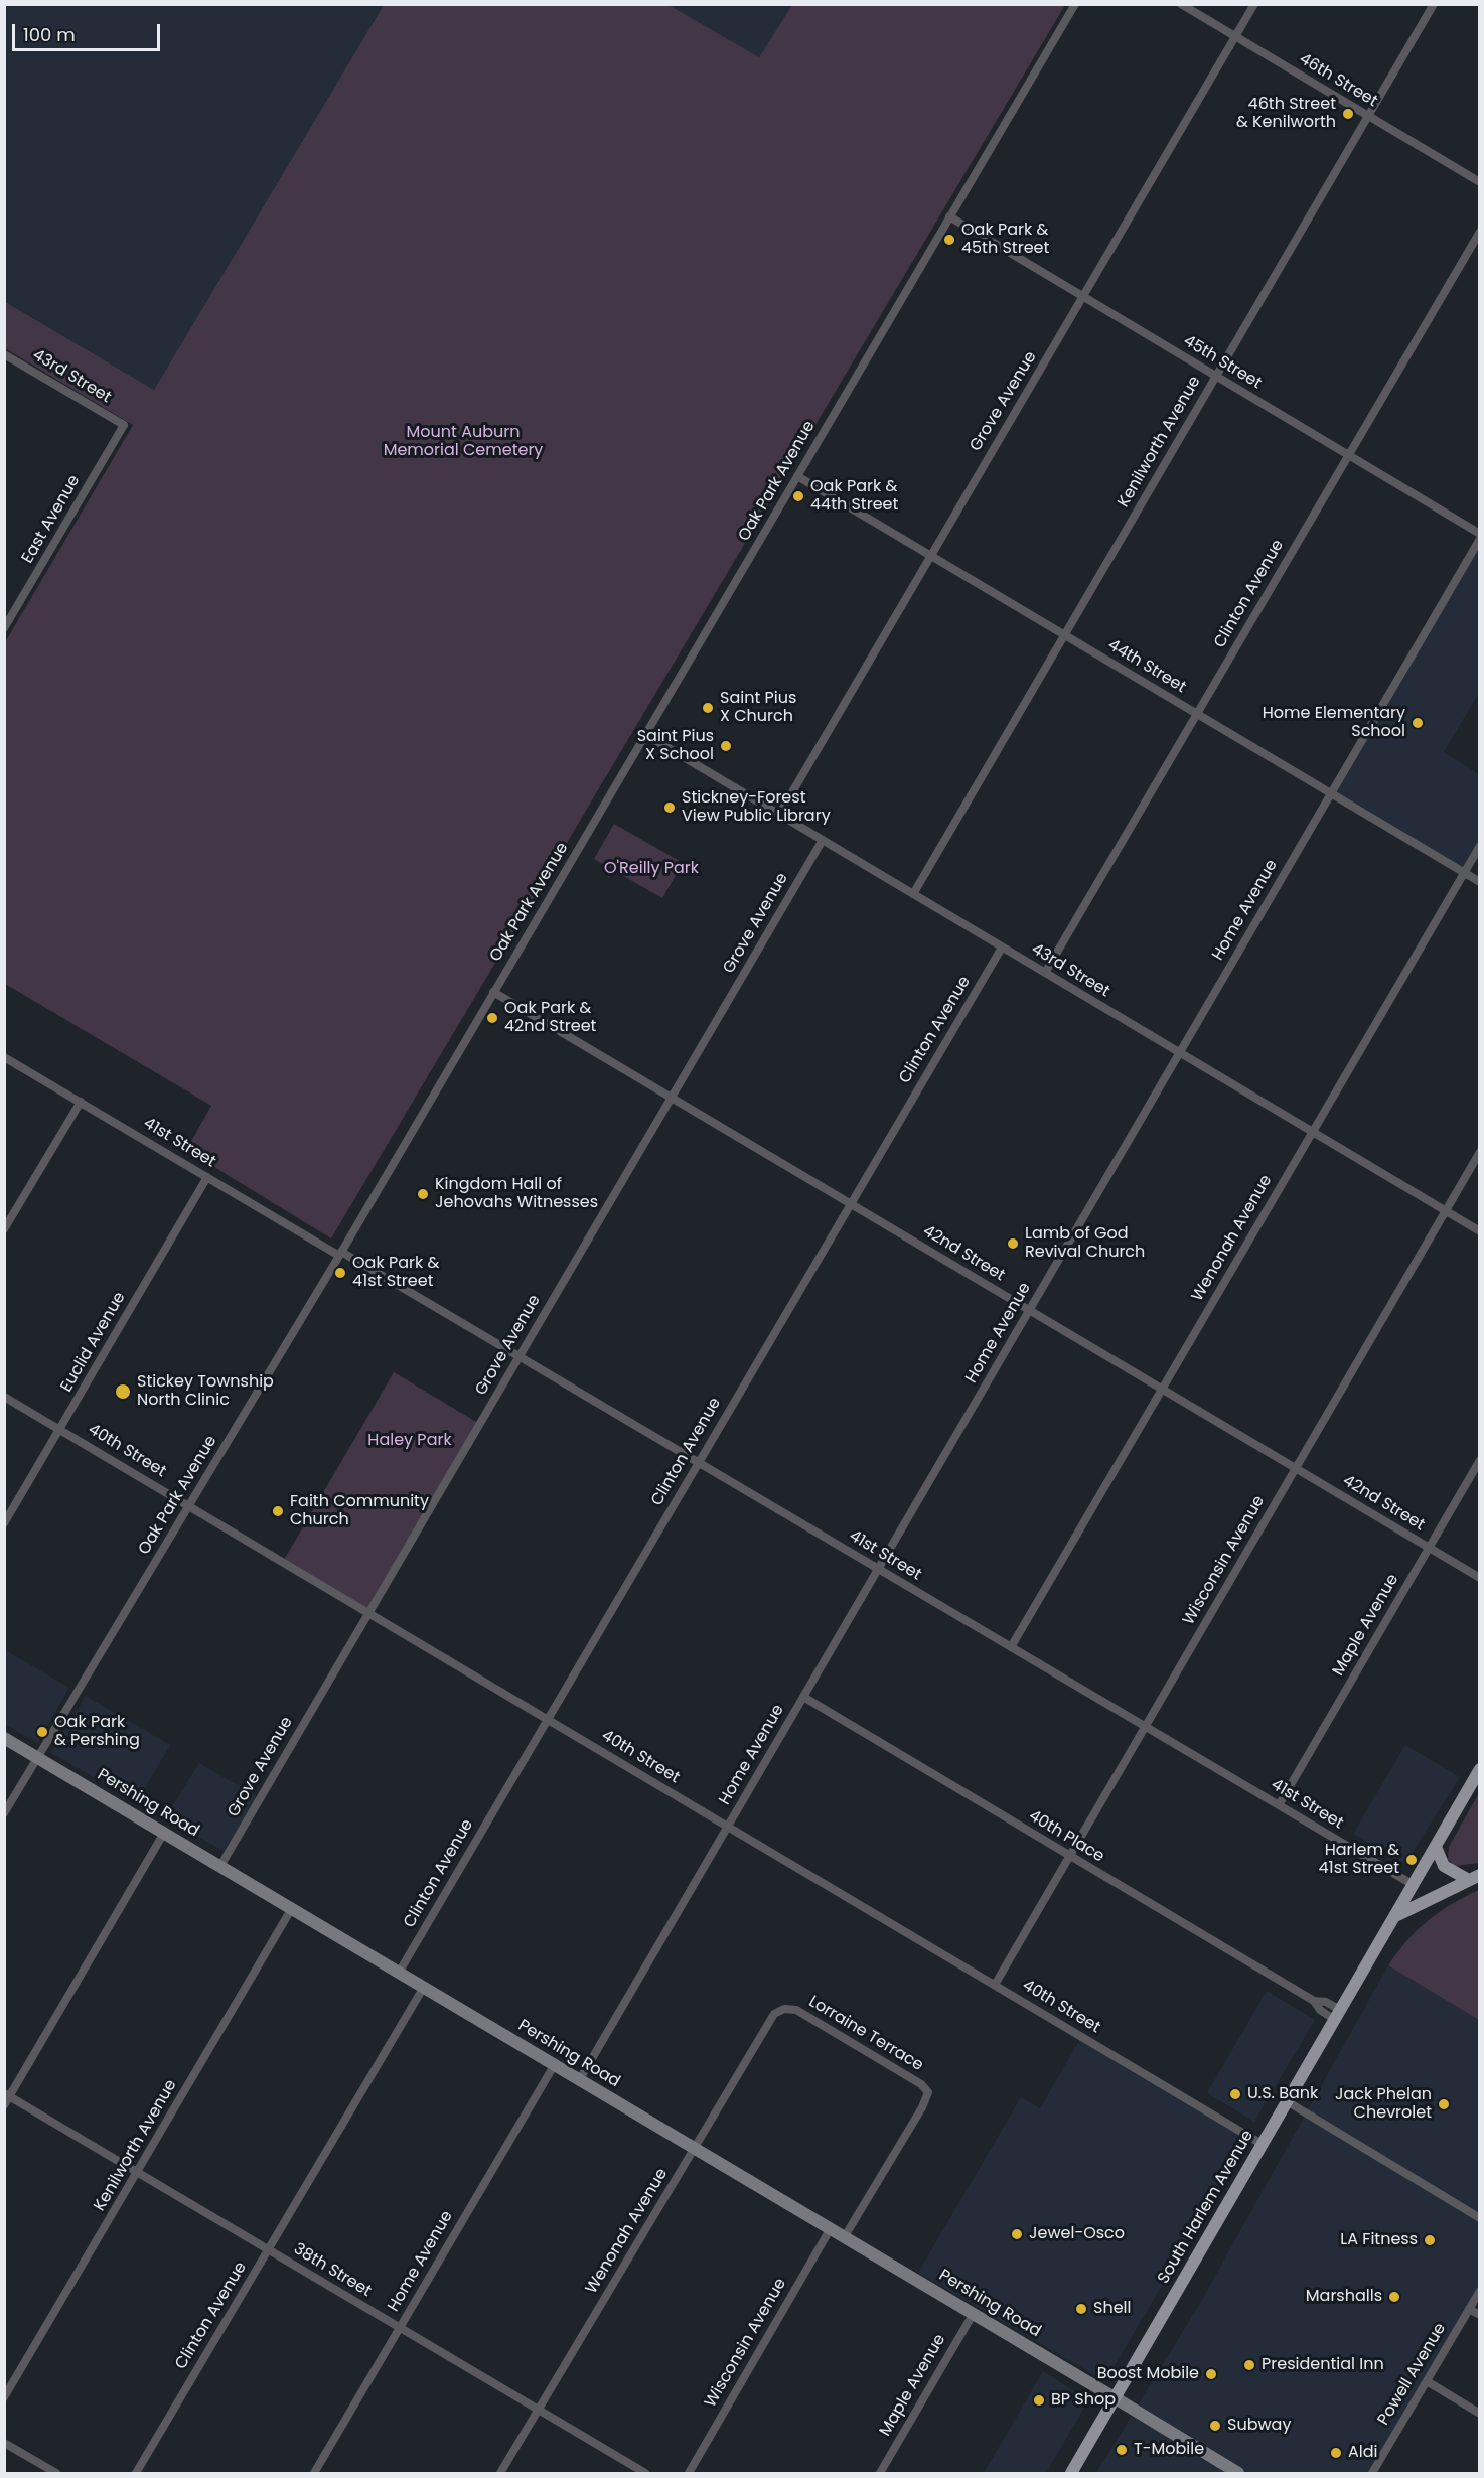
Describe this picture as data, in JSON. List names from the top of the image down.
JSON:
{
  "streets": {
    "main road": ["Pershing Road", "South Harlem Avenue"],
    "street": [
      "46th Street",
      "45th Street",
      "43rd Street",
      "Grove Avenue",
      "Kenilworth Avenue",
      "Oak Park Avenue",
      "East Avenue",
      "Clinton Avenue",
      "44th Street",
      "Home Avenue",
      "41st Street",
      "Wenonah Avenue",
      "42nd Street",
      "Euclid Avenue",
      "40th Street",
      "Wisconsin Avenue",
      "Maple Avenue",
      "40th Place",
      "Lorraine Terrace",
      "38th Street",
      "Powell Avenue"
    ]
  },
  "crossings": [
    ["46th Street", "Grove Avenue"],
    ["46th Street", "Kenilworth Avenue"],
    ["45th Street", "Grove Avenue"],
    ["45th Street", "Kenilworth Avenue"],
    ["45th Street", "Oak Park Avenue"],
    ["45th Street", "Clinton Avenue"],
    ["43rd Street", "Grove Avenue"],
    ["43rd Street", "Kenilworth Avenue"],
    ["43rd Street", "Oak Park Avenue"],
    ["43rd Street", "East Avenue"],
    ["43rd Street", "Clinton Avenue"],
    ["43rd Street", "Home Avenue"],
    ["43rd Street", "Wenonah Avenue"],
    ["43rd Street", "Wisconsin Avenue"],
    ["Grove Avenue", "44th Street"],
    ["Grove Avenue", "41st Street"],
    ["Grove Avenue", "42nd Street"],
    ["Grove Avenue", "40th Street"],
    ["Grove Avenue", "Pershing Road"],
    ["Kenilworth Avenue", "44th Street"],
    ["Kenilworth Avenue", "Pershing Road"],
    ["Kenilworth Avenue", "38th Street"],
    ["Oak Park Avenue", "44th Street"],
    ["Oak Park Avenue", "41st Street"],
    ["Oak Park Avenue", "42nd Street"],
    ["Oak Park Avenue", "40th Street"],
    ["Oak Park Avenue", "Pershing Road"],
    ["Clinton Avenue", "44th Street"],
    ["Clinton Avenue", "41st Street"],
    ["Clinton Avenue", "42nd Street"],
    ["Clinton Avenue", "40th Street"],
    ["Clinton Avenue", "Pershing Road"],
    ["Clinton Avenue", "38th Street"],
    ["44th Street", "Home Avenue"],
    ["44th Street", "Wenonah Avenue"],
    ["Home Avenue", "41st Street"],
    ["Home Avenue", "42nd Street"],
    ["Home Avenue", "40th Street"],
    ["Home Avenue", "Pershing Road"],
    ["Home Avenue", "40th Place"],
    ["Home Avenue", "38th Street"],
    ["41st Street", "Wenonah Avenue"],
    ["41st Street", "Euclid Avenue"],
    ["41st Street", "Wisconsin Avenue"],
    ["41st Street", "Maple Avenue"],
    ["41st Street", "South Harlem Avenue"],
    ["Wenonah Avenue", "42nd Street"],
    ["Wenonah Avenue", "Pershing Road"],
    ["Wenonah Avenue", "Lorraine Terrace"],
    ["Wenonah Avenue", "38th Street"],
    ["42nd Street", "Wisconsin Avenue"],
    ["42nd Street", "Maple Avenue"],
    ["Euclid Avenue", "40th Street"],
    ["40th Street", "Wisconsin Avenue"],
    ["40th Street", "South Harlem Avenue"],
    ["Wisconsin Avenue", "Pershing Road"],
    ["Wisconsin Avenue", "40th Place"],
    ["Maple Avenue", "Pershing Road"],
    ["Pershing Road", "Lorraine Terrace"],
    ["Pershing Road", "South Harlem Avenue"],
    ["40th Place", "South Harlem Avenue"]
  ],
  "parks": ["Mount Auburn Memorial Cemetery", "O'Reilly Park", "Haley Park"],
  "places": [
    "46th Street & Kenilworth",
    "Oak Park & 45th Street",
    "Oak Park & 44th Street",
    "Saint Pius X Church",
    "Home Elementary School",
    "Saint Pius X School",
    "Stickney-Forest View Public Library",
    "Oak Park & 42nd Street",
    "Kingdom Hall of Jehovahs Witnesses",
    "Lamb of God Revival Church",
    "Oak Park & 41st Street",
    "Stickey Township North Clinic",
    "Faith Community Church",
    "Oak Park & Pershing",
    "Harlem & 41st Street",
    "U.S. Bank",
    "Jack Phelan Chevrolet",
    "Jewel-Osco",
    "LA Fitness",
    "Marshalls",
    "Shell",
    "Presidential Inn",
    "Boost Mobile",
    "BP Shop",
    "Subway",
    "T-Mobile",
    "Aldi"
  ],
  "scale_bar": "100 m"
}
